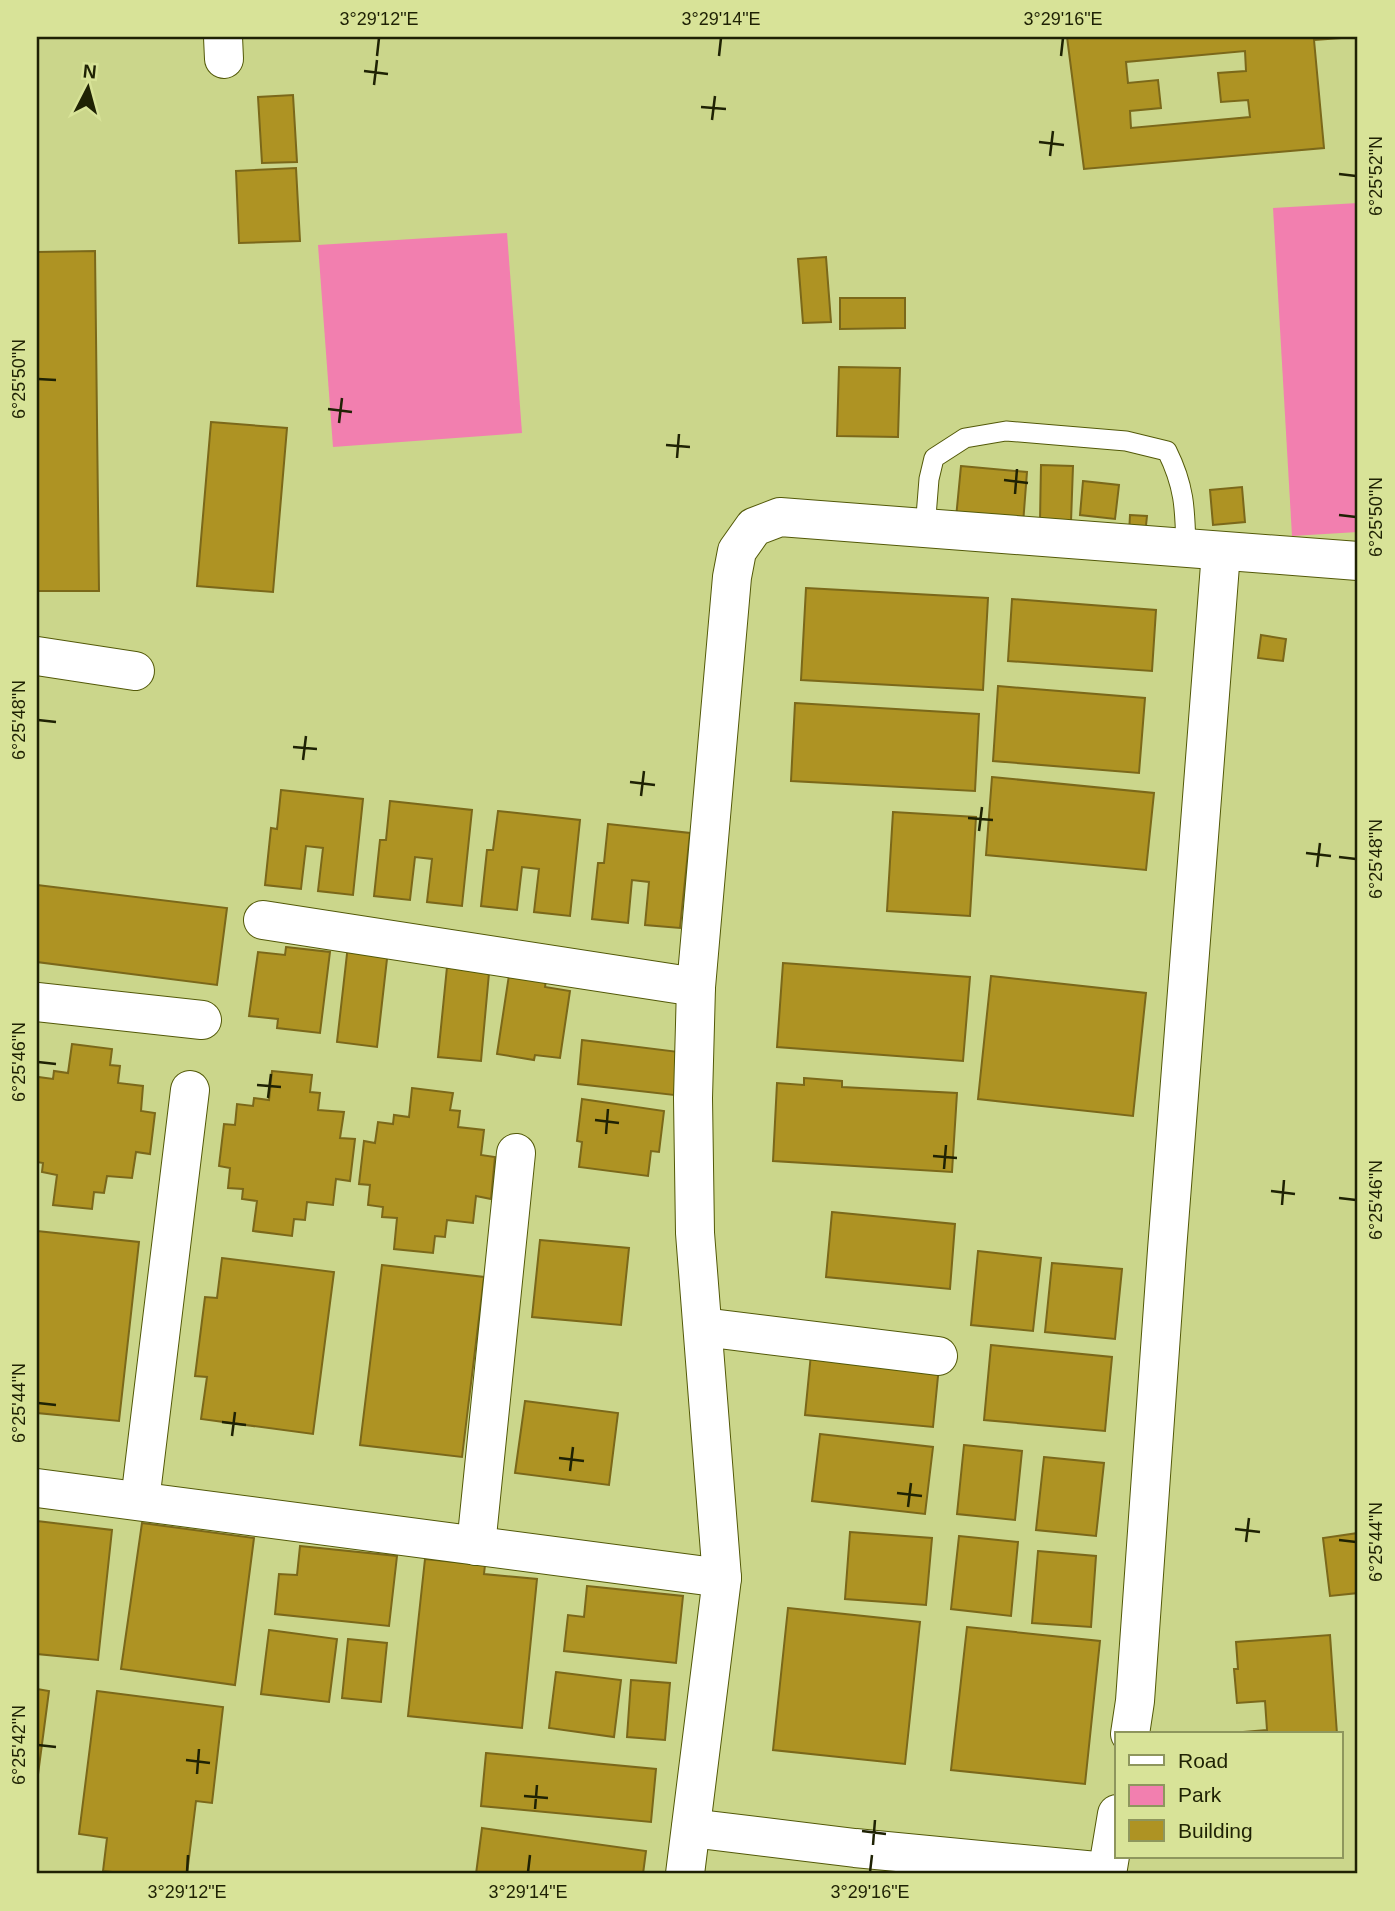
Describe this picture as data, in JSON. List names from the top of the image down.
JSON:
{
  "legend": ["Road", "Park", "Building"],
  "north": "top",
  "coordinates": [
    "3°29'12\"E",
    "3°29'14\"E",
    "3°29'16\"E",
    "6°25'52\"N",
    "6°25'50\"N",
    "6°25'48\"N",
    "6°25'46\"N",
    "6°25'44\"N",
    "6°25'42\"N"
  ]
}
